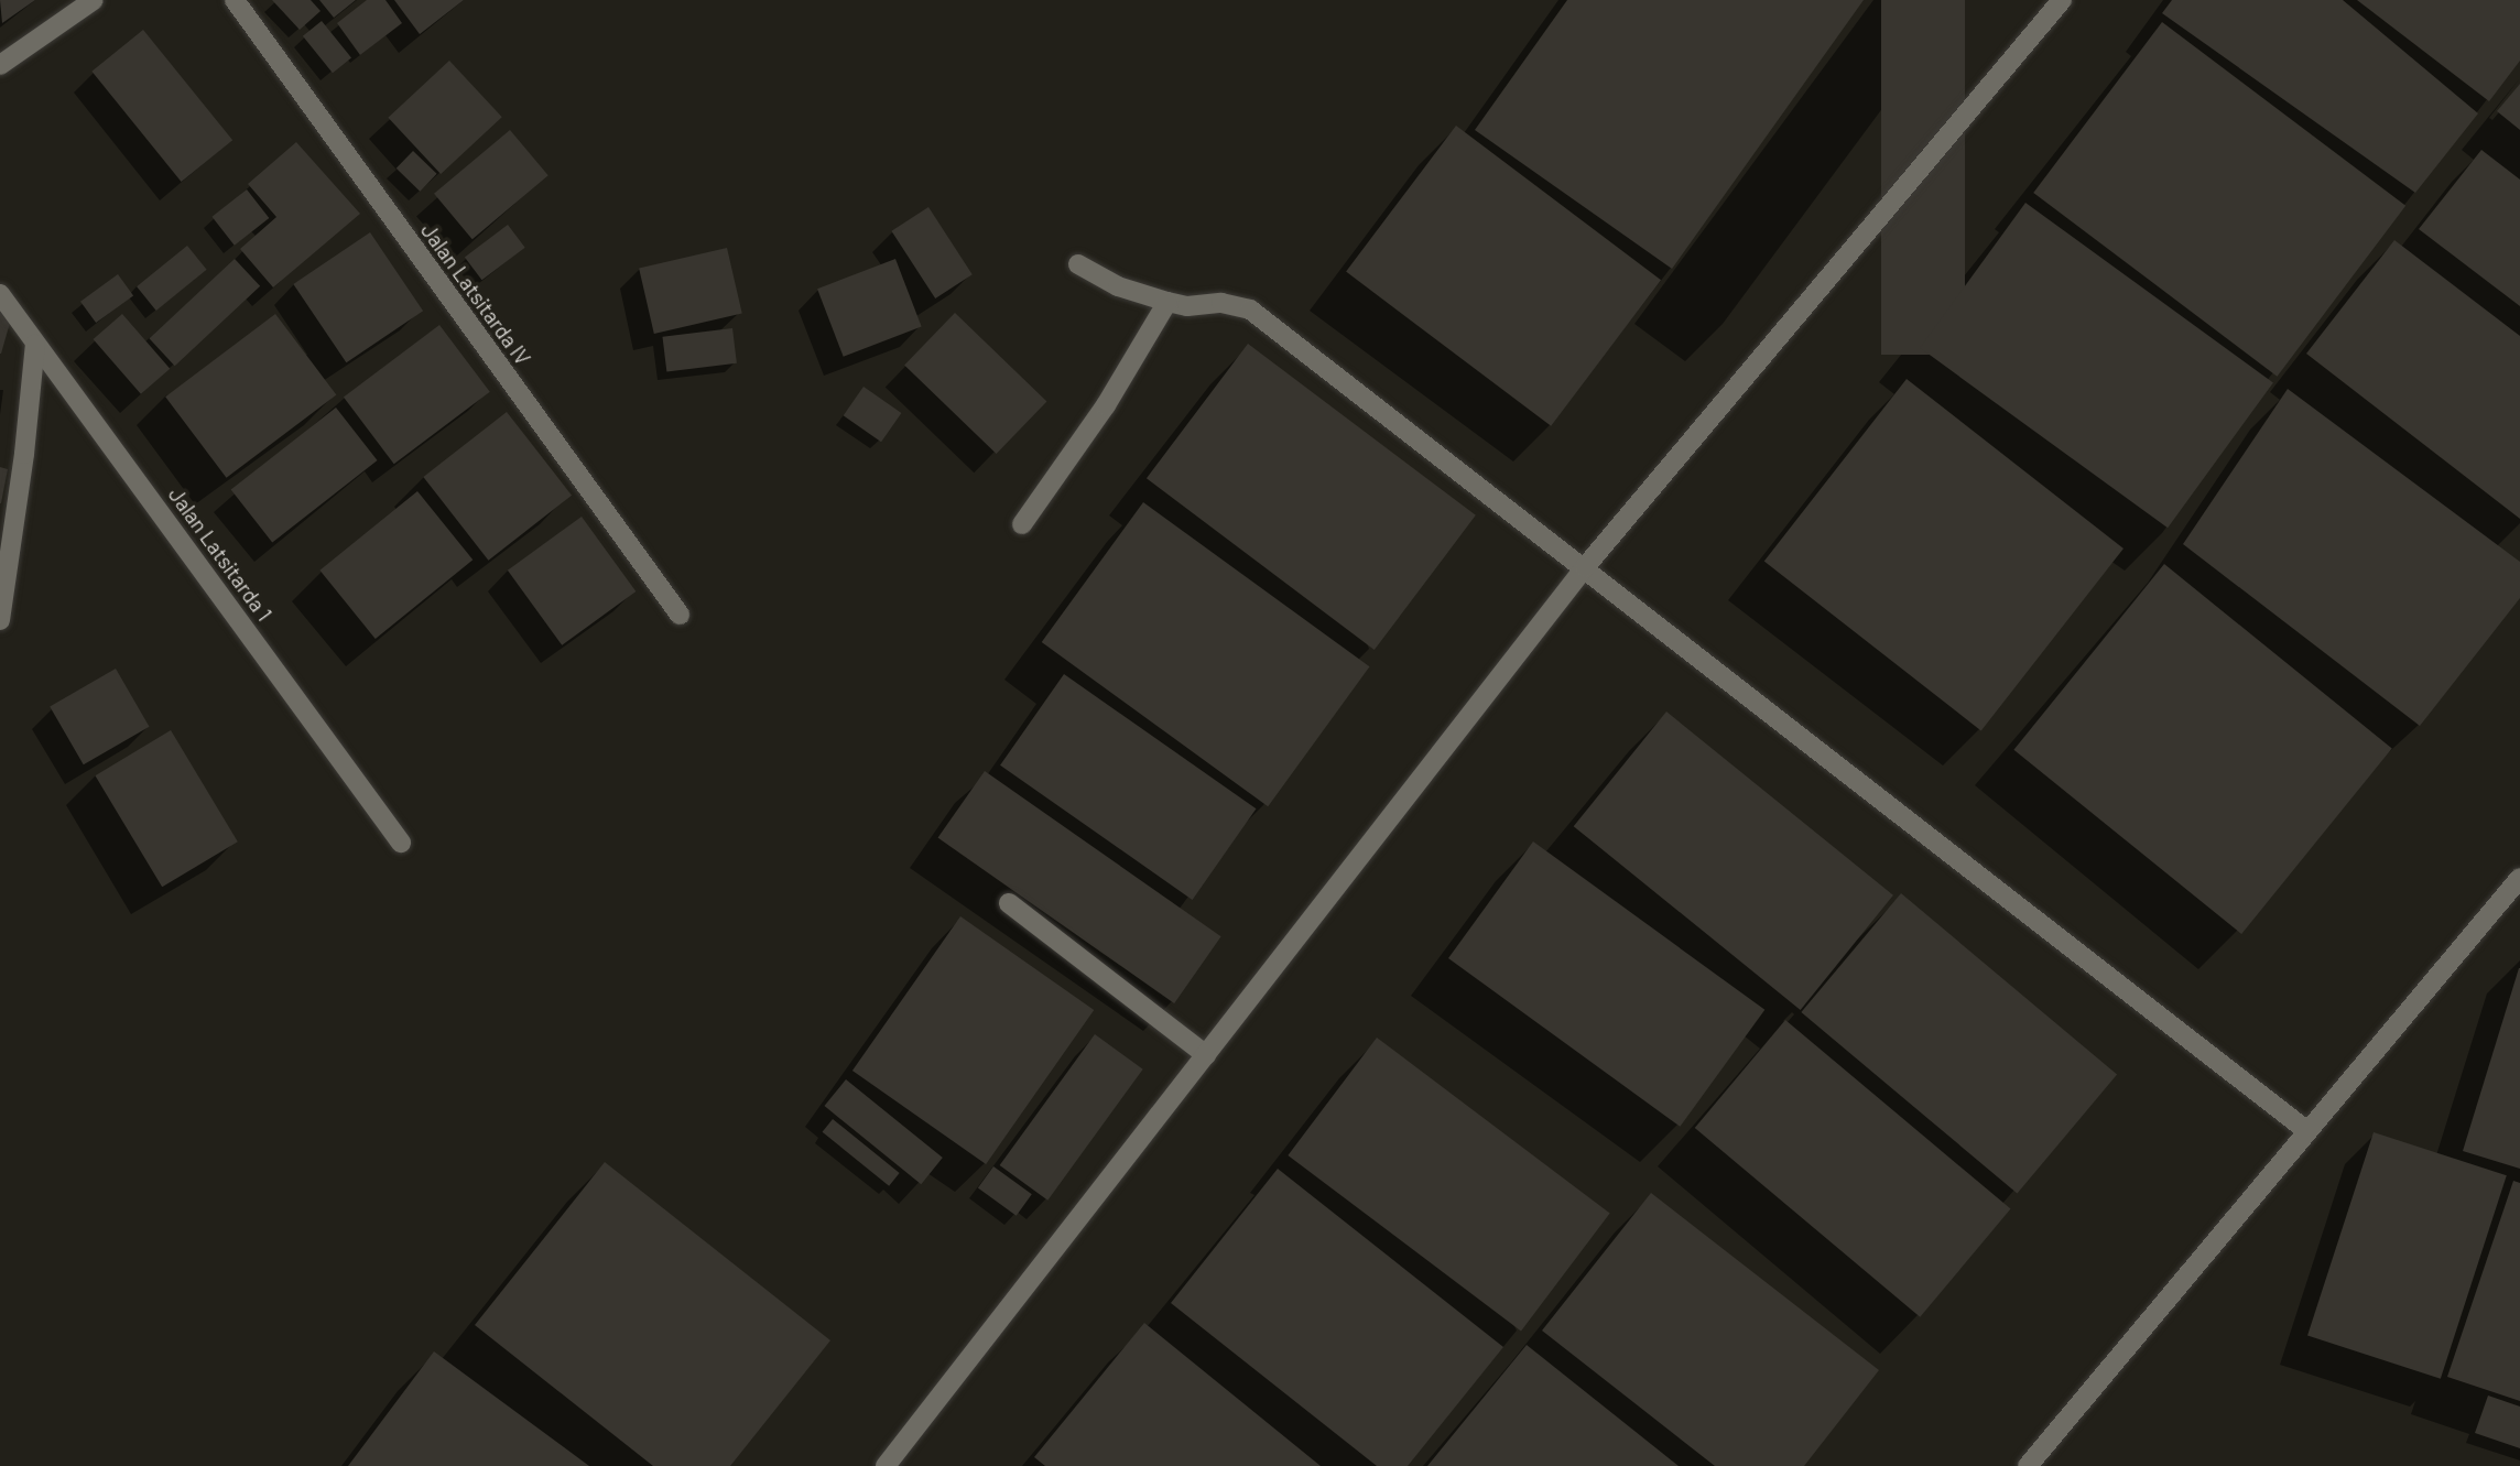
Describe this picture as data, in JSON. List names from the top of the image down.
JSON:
{
  "streets": {
    "street": ["Jalan Latsitarda IV", "Jalan Latsitarda 1"]
  }
}
